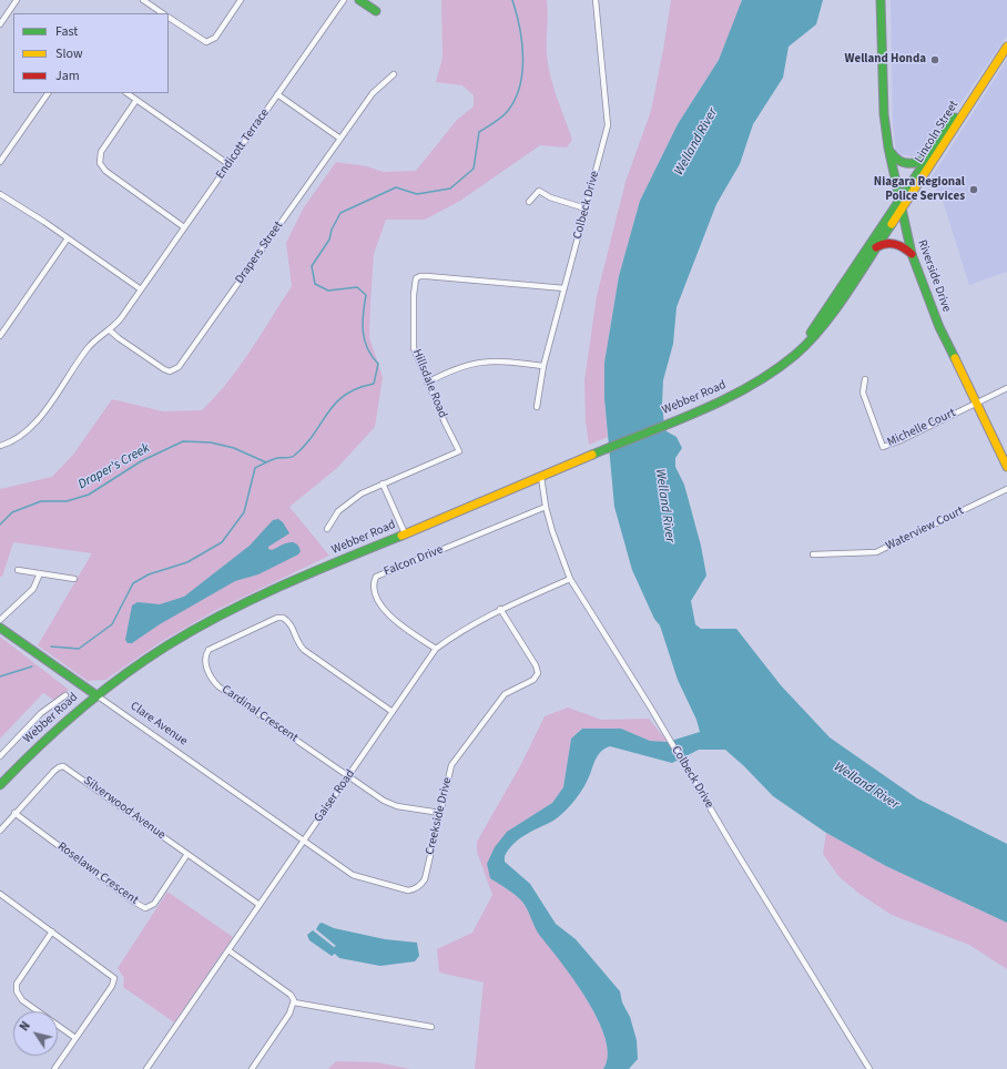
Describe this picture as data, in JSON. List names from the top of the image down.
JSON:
{
  "streets": {
    "main road": [
      "Lincoln Street",
      "Riverside Drive",
      "Webber Road",
      "Clare Avenue"
    ],
    "street": [
      "Endicott Terrace",
      "Colbeck Drive",
      "Drapers Street",
      "Hillsdale Road",
      "Michelle Court",
      "Waterview Court",
      "Falcon Drive",
      "Cardinal Crescent",
      "Gaiser Road",
      "Silverwood Avenue",
      "Creekside Drive",
      "Roselawn Crescent"
    ]
  },
  "crossings": [
    ["Lincoln Street", "Riverside Drive"],
    ["Lincoln Street", "Webber Road"],
    ["Endicott Terrace", "Drapers Street"],
    ["Colbeck Drive", "Hillsdale Road"],
    ["Colbeck Drive", "Webber Road"],
    ["Colbeck Drive", "Falcon Drive"],
    ["Colbeck Drive", "Gaiser Road"],
    ["Riverside Drive", "Webber Road"],
    ["Riverside Drive", "Michelle Court"],
    ["Webber Road", "Clare Avenue"],
    ["Falcon Drive", "Gaiser Road"],
    ["Cardinal Crescent", "Gaiser Road"],
    ["Clare Avenue", "Gaiser Road"],
    ["Clare Avenue", "Creekside Drive"],
    ["Gaiser Road", "Silverwood Avenue"],
    ["Gaiser Road", "Creekside Drive"],
    ["Silverwood Avenue", "Roselawn Crescent"]
  ],
  "water": ["Welland River", "Draper's Creek"],
  "places": ["Welland Honda", "Niagara Regional Police Services"],
  "legend": ["Fast", "Slow", "Jam"],
  "north": "top left"
}
